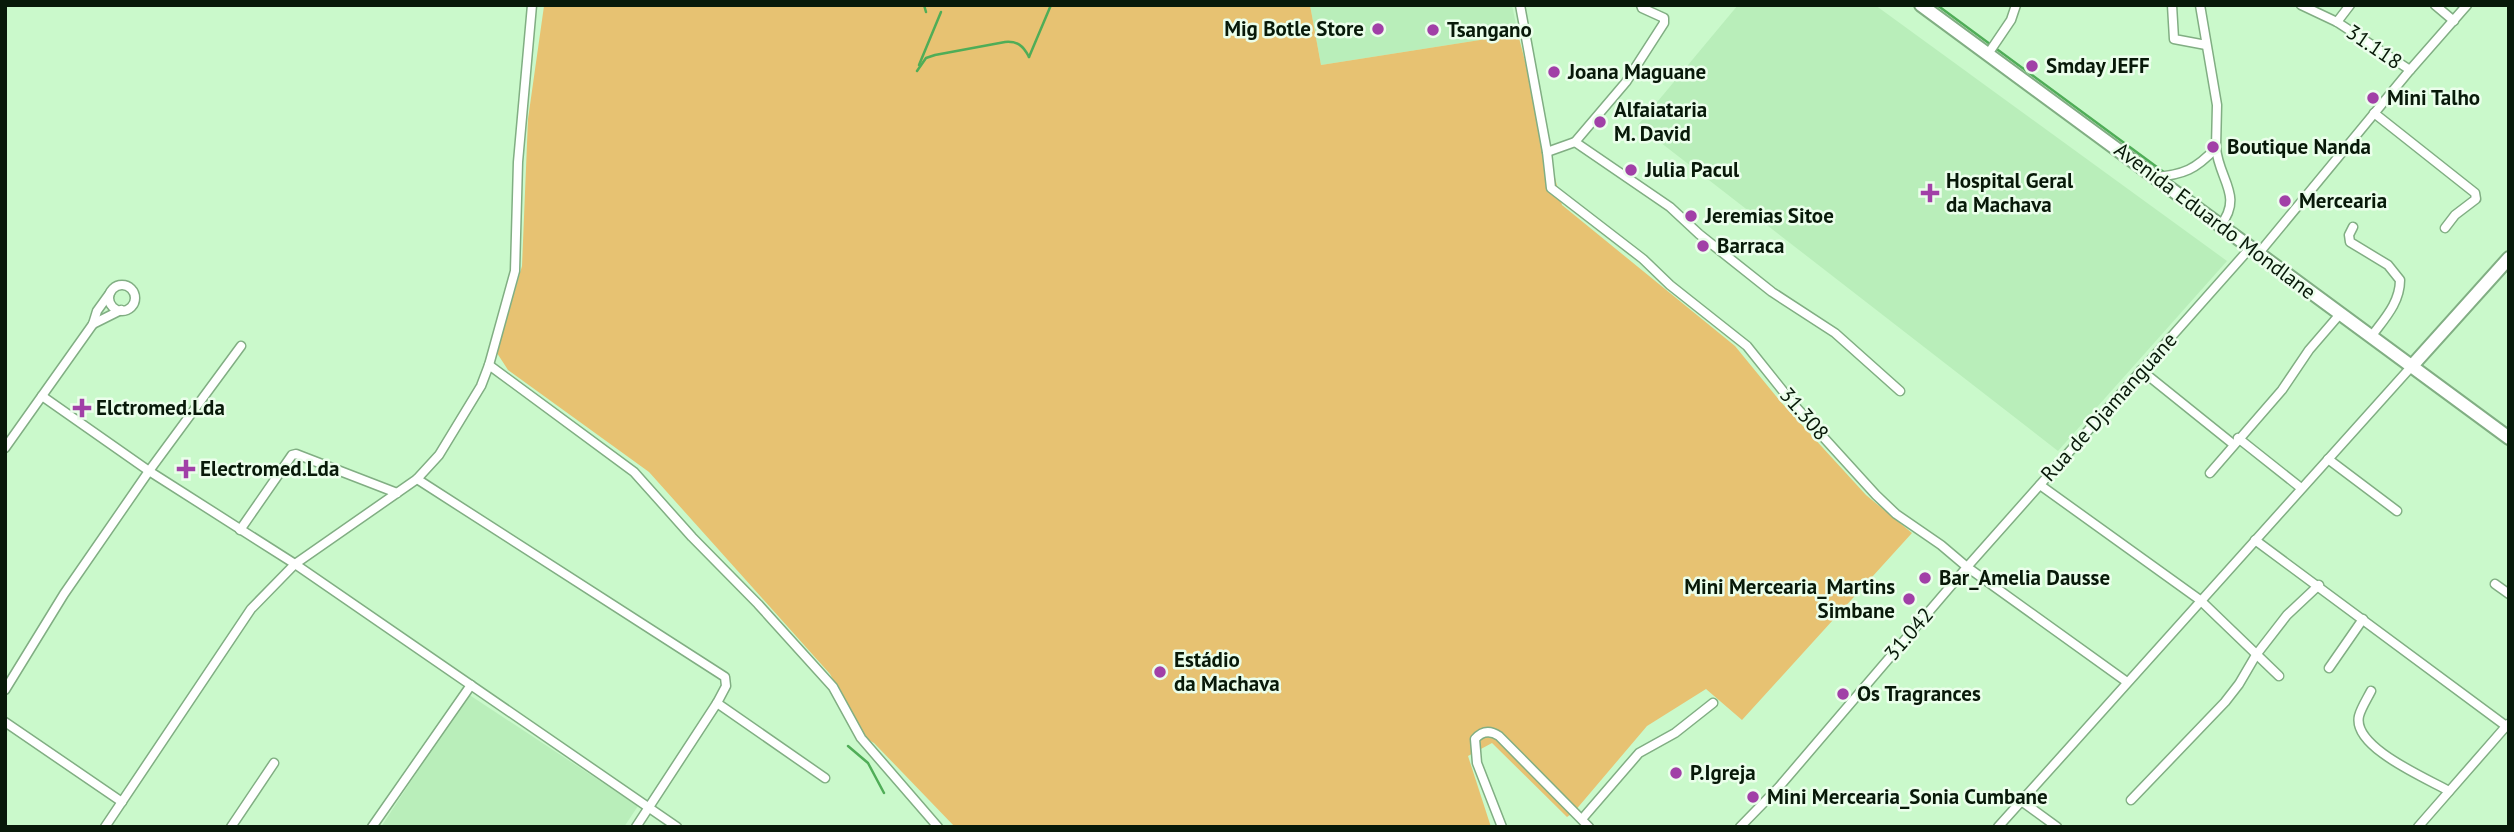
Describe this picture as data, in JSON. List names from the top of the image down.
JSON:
{
  "streets": {
    "main road": ["Avenida Eduardo Mondlane"],
    "street": [
      "31.118",
      "Rua de Djamanguane",
      "31.308",
      "31.042"
    ]
  },
  "crossings": [
    ["31.118", "Rua de Djamanguane"],
    ["Avenida Eduardo Mondlane", "Rua de Djamanguane"],
    ["Rua de Djamanguane", "31.308"],
    ["Rua de Djamanguane", "31.042"],
    ["31.308", "31.042"]
  ],
  "places": {
    "other": [
      "Mig Botle Store",
      "Tsangano",
      "Smday JEFF",
      "Joana Maguane",
      "Mini Talho",
      "Alfaiataria M. David",
      "Boutique Nanda",
      "Julia Pacul",
      "Mercearia",
      "Jeremias Sitoe",
      "Barraca",
      "Bar_Amelia Dausse",
      "Mini Mercearia_Martins Simbane",
      "Estádio da Machava",
      "Os Tragrances",
      "P.Igreja",
      "Mini Mercearia_Sonia Cumbane"
    ],
    "health": ["Hospital Geral da Machava", "Elctromed.Lda", "Electromed.Lda"]
  }
}
